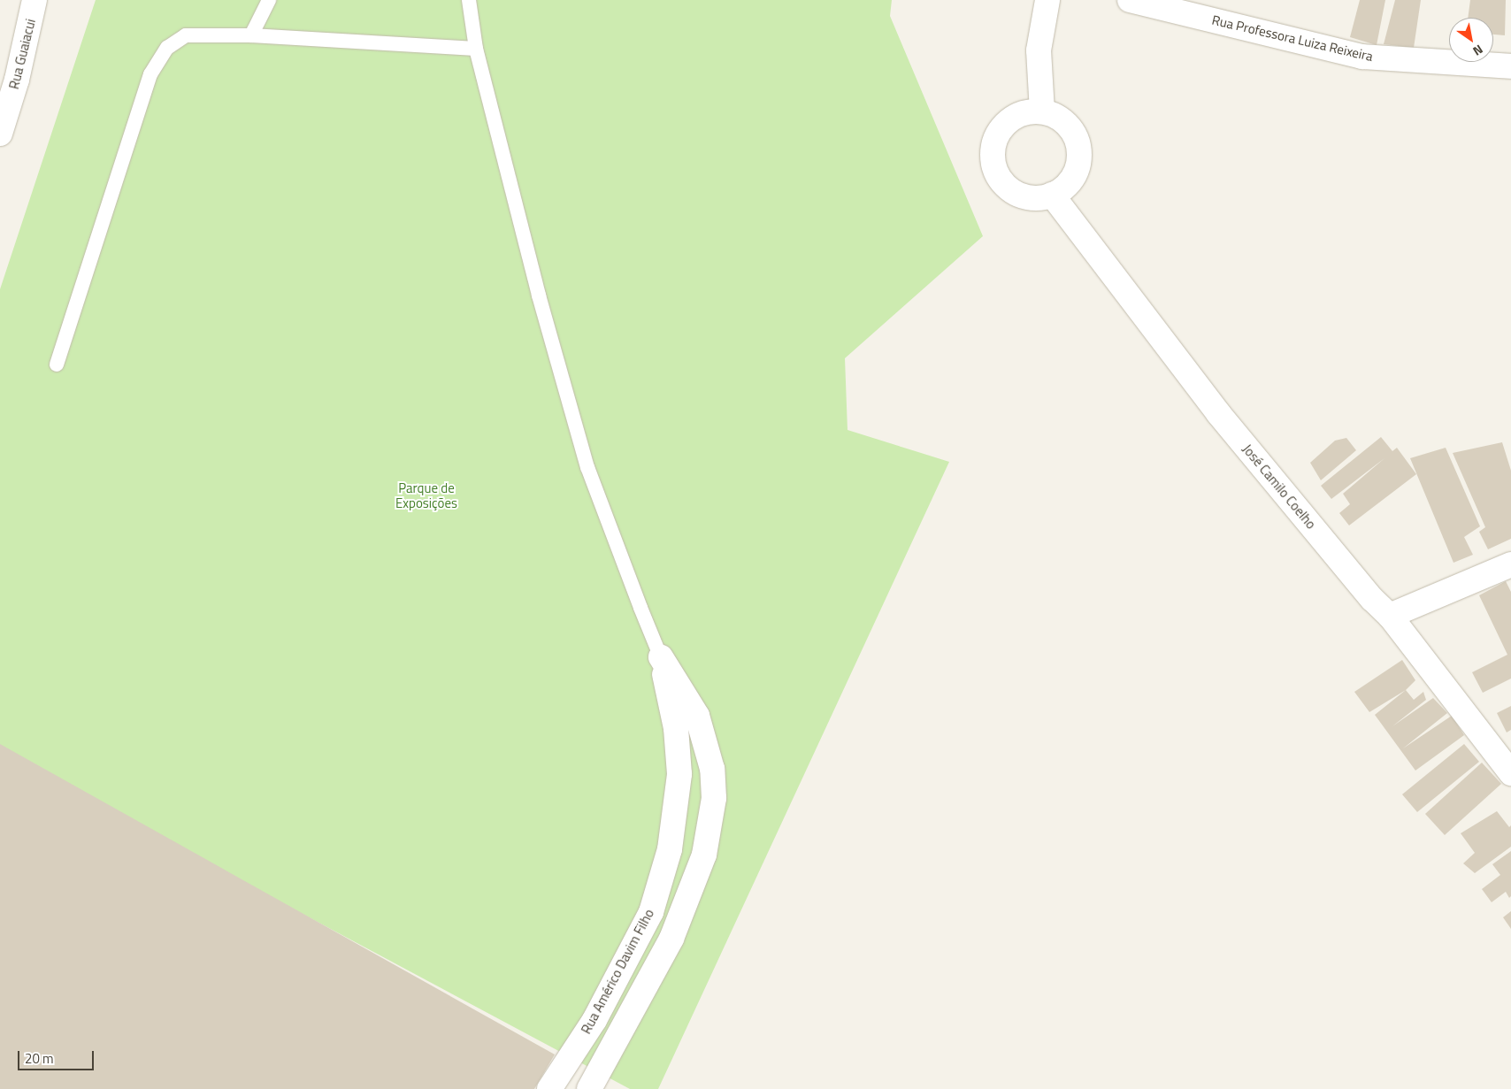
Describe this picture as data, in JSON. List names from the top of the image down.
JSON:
{
  "streets": {
    "street": [
      "Rua Professora Luiza Reixeira",
      "Rua Guaiacui",
      "José Camilo Coelho",
      "Rua Américo Davim Filho"
    ]
  },
  "parks": ["Parque de Exposições"],
  "scale_bar": "20 m",
  "north": "bottom right"
}
